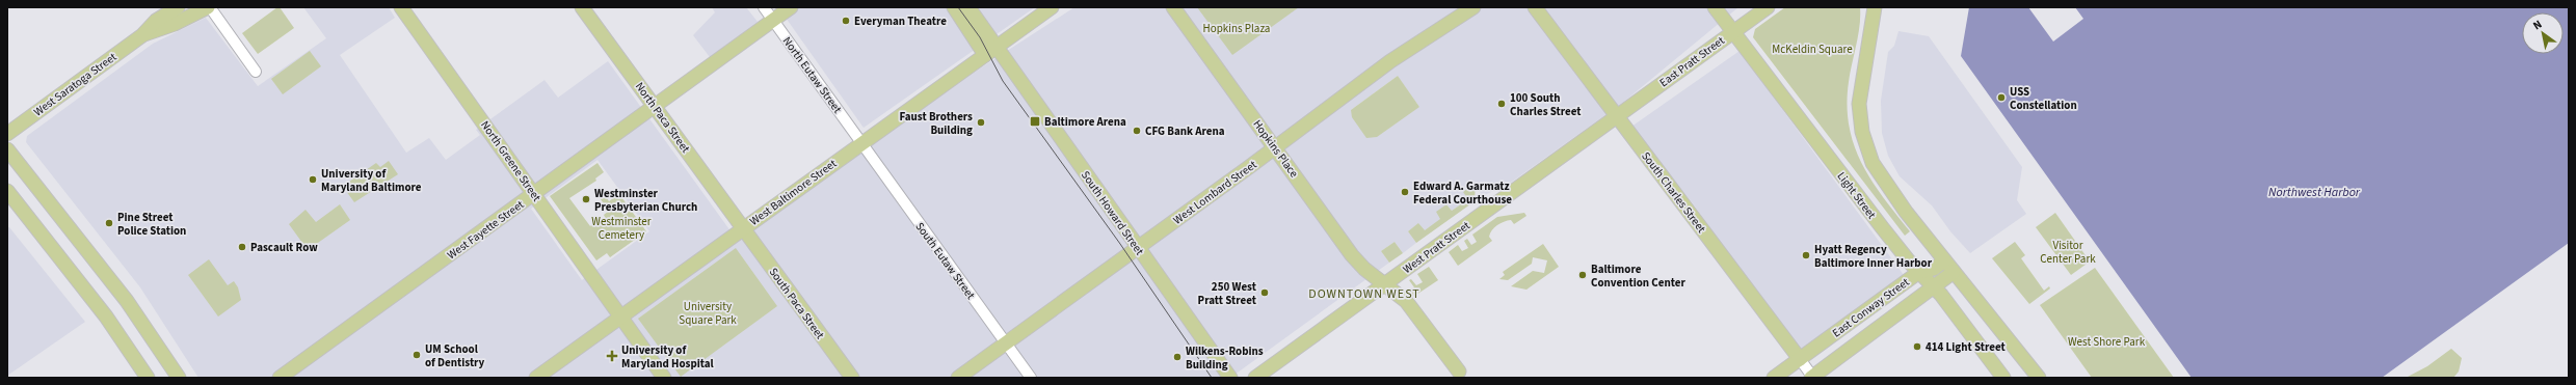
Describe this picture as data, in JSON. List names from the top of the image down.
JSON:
{
  "streets": {
    "main road": [
      "East Pratt Street",
      "West Saratoga Street",
      "North Paca Street",
      "Hopkins Place",
      "North Greene Street",
      "West Baltimore Street",
      "West Lombard Street",
      "South Charles Street",
      "Light Street",
      "South Howard Street",
      "West Fayette Street",
      "West Pratt Street",
      "South Paca Street",
      "East Conway Street"
    ],
    "street": ["North Eutaw Street", "South Eutaw Street"]
  },
  "crossings": [
    ["East Pratt Street", "South Charles Street"],
    ["East Pratt Street", "Light Street"],
    ["East Pratt Street", "West Pratt Street"],
    ["North Eutaw Street", "West Baltimore Street"],
    ["North Eutaw Street", "West Fayette Street"],
    ["North Eutaw Street", "South Eutaw Street"],
    ["North Paca Street", "West Baltimore Street"],
    ["North Paca Street", "West Fayette Street"],
    ["North Paca Street", "South Paca Street"],
    ["Hopkins Place", "West Lombard Street"],
    ["Hopkins Place", "West Pratt Street"],
    ["North Greene Street", "West Baltimore Street"],
    ["North Greene Street", "West Fayette Street"],
    ["West Baltimore Street", "South Howard Street"],
    ["West Baltimore Street", "South Eutaw Street"],
    ["West Baltimore Street", "South Paca Street"],
    ["West Lombard Street", "South Howard Street"],
    ["West Lombard Street", "South Eutaw Street"],
    ["South Charles Street", "West Pratt Street"],
    ["South Charles Street", "East Conway Street"],
    ["Light Street", "East Conway Street"]
  ],
  "districts": ["DOWNTOWN WEST"],
  "water": ["Northwest Harbor"],
  "parks": [
    "Hopkins Plaza",
    "McKeldin Square",
    "Westminster Cemetery",
    "Visitor Center Park",
    "University Square Park",
    "West Shore Park"
  ],
  "places": {
    "other": [
      "Everyman Theatre",
      "USS Constellation",
      "100 South Charles Street",
      "Faust Brothers Building",
      "CFG Bank Arena",
      "University of Maryland Baltimore",
      "Edward A. Garmatz Federal Courthouse",
      "Westminster Presbyterian Church",
      "Pine Street Police Station",
      "Pascault Row",
      "Hyatt Regency Baltimore Inner Harbor",
      "Baltimore Convention Center",
      "250 West Pratt Street",
      "414 Light Street",
      "UM School of Dentistry",
      "Wilkens-Robins Building"
    ],
    "transit": ["Baltimore Arena"],
    "health": ["University of Maryland Hospital"]
  },
  "north": "top left"
}
